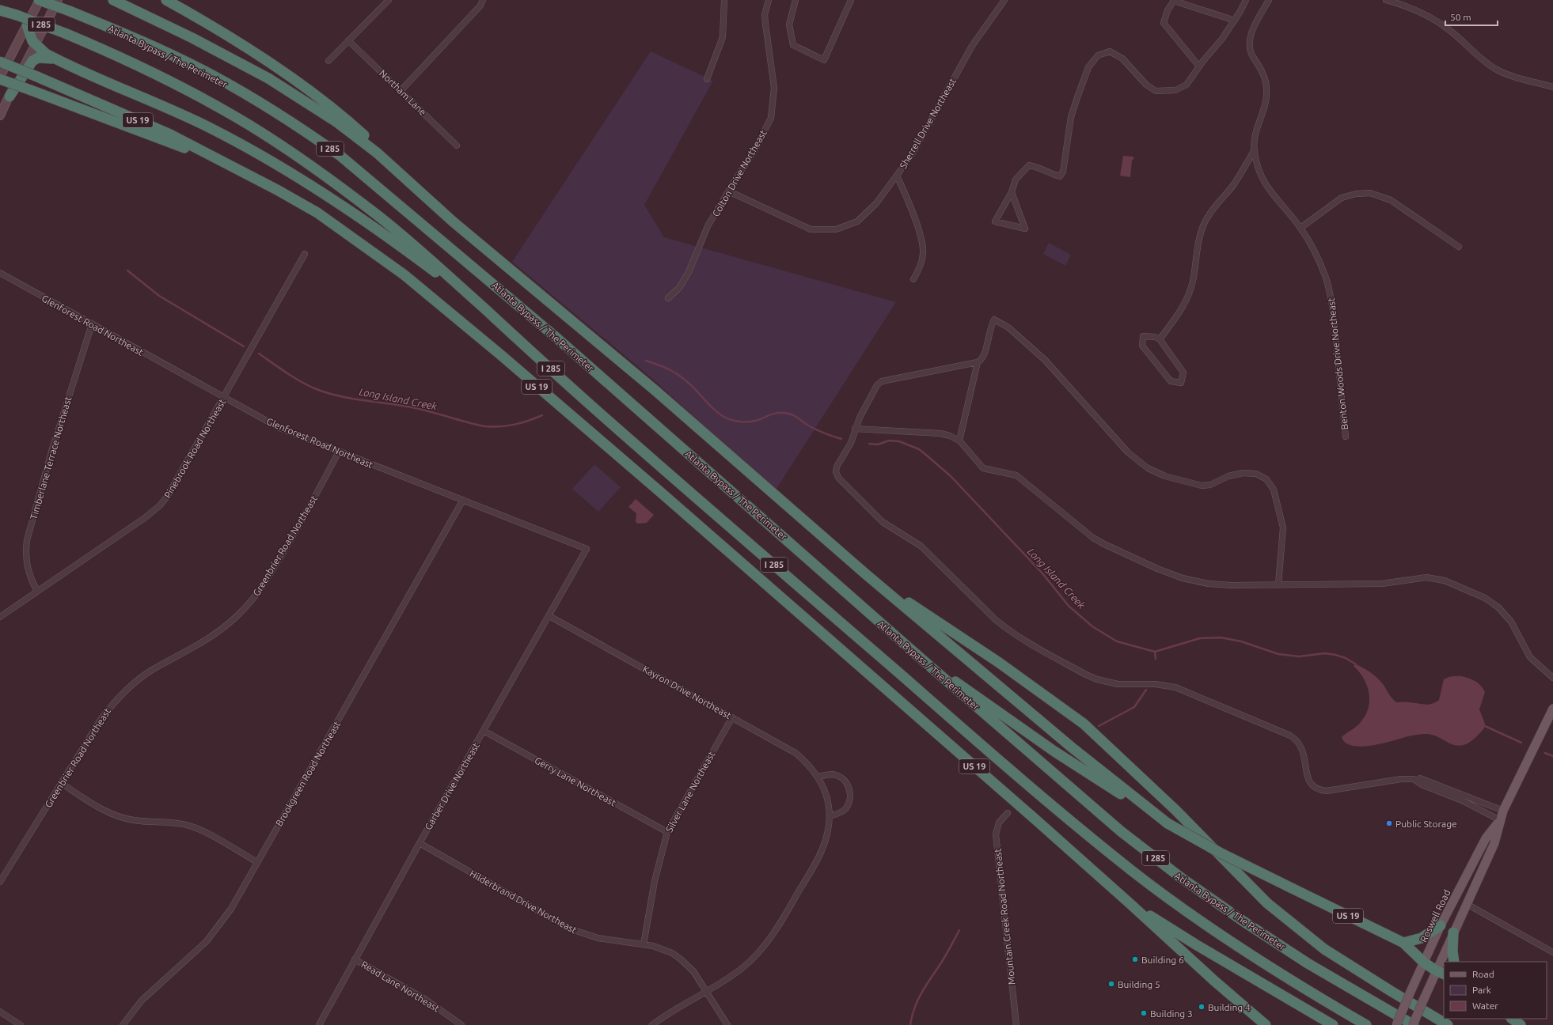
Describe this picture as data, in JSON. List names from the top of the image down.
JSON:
{
  "streets": {
    "highway": ["I 285", "Atlanta Bypass / The Perimeter", "US 19"],
    "main road": ["Roswell Road"],
    "street": [
      "Northam Lane",
      "Sherrell Drive Northeast",
      "Colton Drive Northeast",
      "Glenforest Road Northeast",
      "Benton Woods Drive Northeast",
      "Pinebrook Road Northeast",
      "Timberlane Terrace Northeast",
      "Greenbrier Road Northeast",
      "Kayron Drive Northeast",
      "Brookgreen Road Northeast",
      "Gerry Lane Northeast",
      "Garber Drive Northeast",
      "Silver Lane Northeast",
      "Hilderbrand Drive Northeast",
      "Mountain Creek Road Northeast",
      "Read Lane Northeast"
    ]
  },
  "crossings": [
    ["Atlanta Bypass / The Perimeter", "Roswell Road"],
    ["Sherrell Drive Northeast", "Colton Drive Northeast"],
    ["Glenforest Road Northeast", "Pinebrook Road Northeast"],
    ["Glenforest Road Northeast", "Timberlane Terrace Northeast"],
    ["Glenforest Road Northeast", "Greenbrier Road Northeast"],
    ["Glenforest Road Northeast", "Brookgreen Road Northeast"],
    ["Glenforest Road Northeast", "Garber Drive Northeast"],
    ["Pinebrook Road Northeast", "Timberlane Terrace Northeast"],
    ["Kayron Drive Northeast", "Garber Drive Northeast"],
    ["Kayron Drive Northeast", "Silver Lane Northeast"],
    ["Kayron Drive Northeast", "Hilderbrand Drive Northeast"],
    ["Gerry Lane Northeast", "Garber Drive Northeast"],
    ["Gerry Lane Northeast", "Silver Lane Northeast"],
    ["Garber Drive Northeast", "Hilderbrand Drive Northeast"],
    ["Garber Drive Northeast", "Read Lane Northeast"],
    ["Silver Lane Northeast", "Hilderbrand Drive Northeast"]
  ],
  "water": ["Long Island Creek"],
  "places": [
    "Public Storage",
    "Building 6",
    "Building 5",
    "Building 4",
    "Building 3"
  ],
  "legend": ["Road", "Park", "Water"],
  "scale_bar": "50 m"
}
